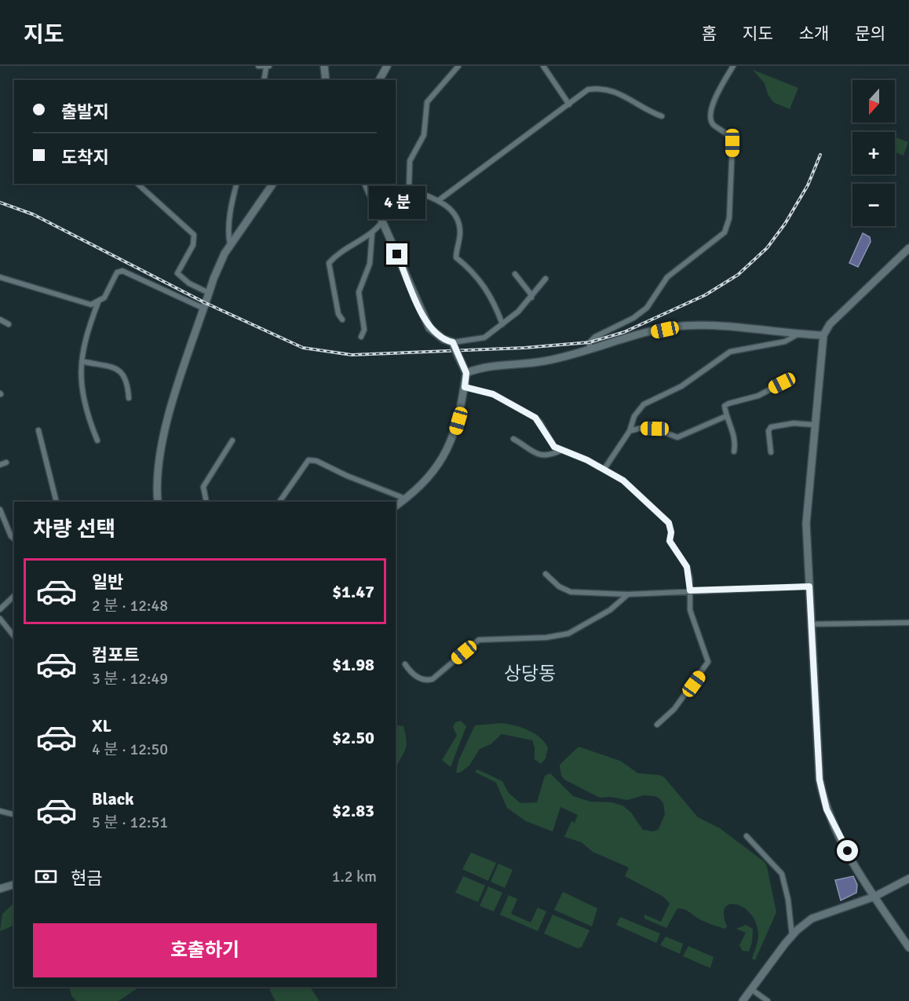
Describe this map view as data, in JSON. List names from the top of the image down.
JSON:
{
  "districts": ["상당동"],
  "north": "bottom",
  "page": {
    "header": "지도",
    "nav": [
      "홈",
      "지도",
      "소개",
      "문의"
    ],
    "map_buttons": ["+", "−"],
    "banner": ["출발지", "도착지"],
    "bubble": "4 분",
    "heading": "차량 선택",
    "list": [
      {
        "name": "일반",
        "note": "2 분 · 12:48",
        "value": "$1.47"
      },
      {
        "name": "컴포트",
        "note": "3 분 · 12:49",
        "value": "$1.98"
      },
      {
        "name": "XL",
        "note": "4 분 · 12:50",
        "value": "$2.50"
      },
      {
        "name": "Black",
        "note": "5 분 · 12:51",
        "value": "$2.83"
      }
    ],
    "pay": ["현금", "1.2 km"],
    "buttons": "호출하기"
  }
}
